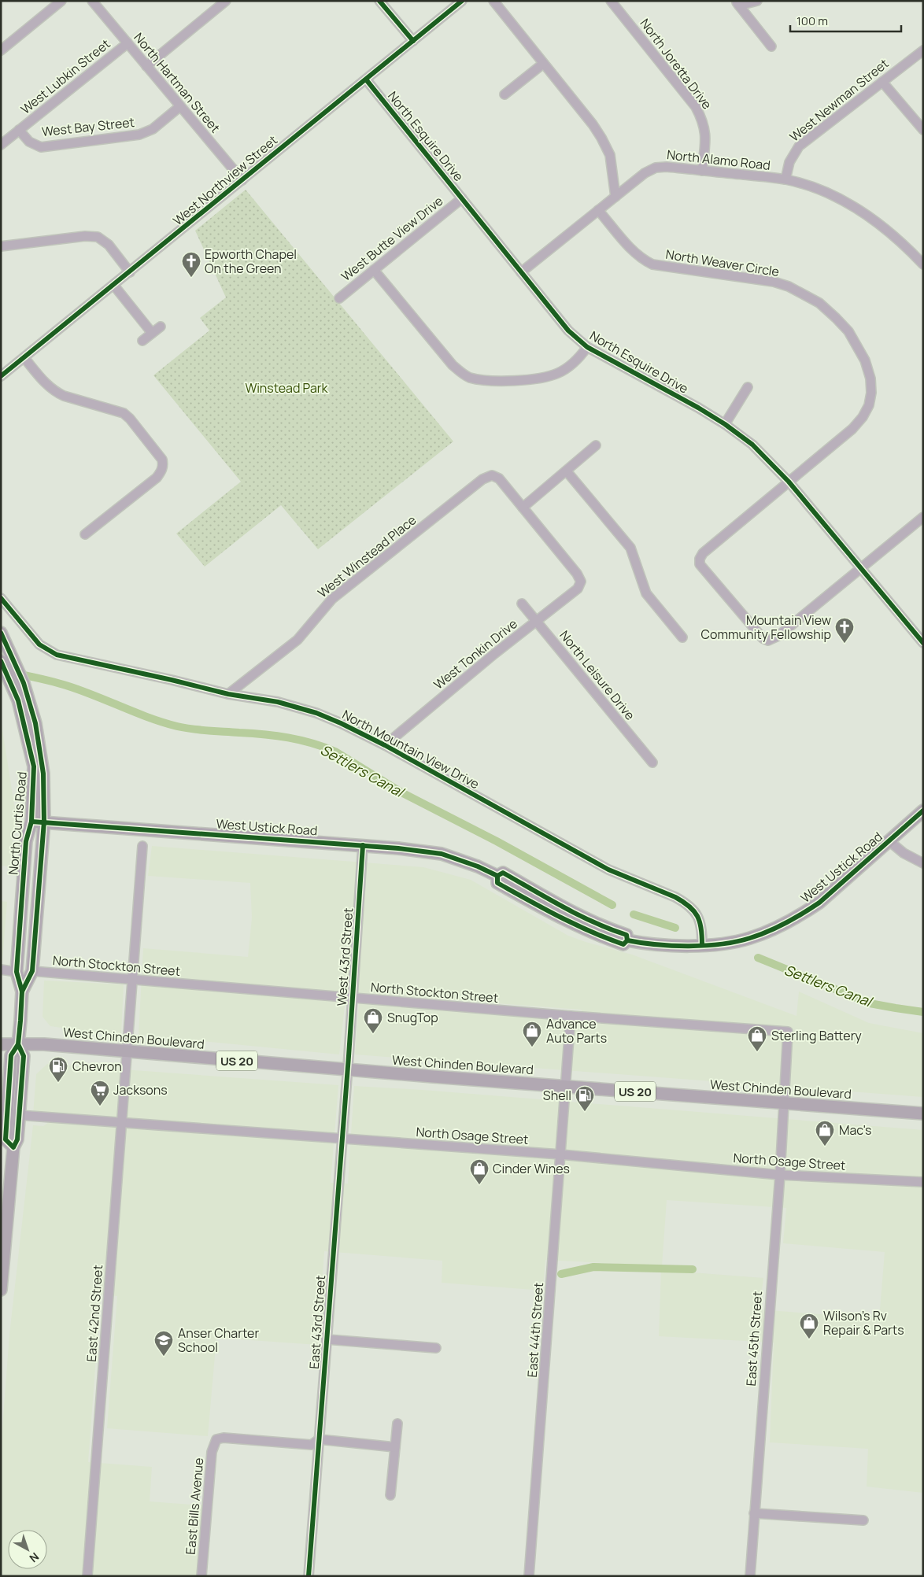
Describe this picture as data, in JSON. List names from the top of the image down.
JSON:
{
  "streets": {
    "main road": [
      "North Curtis Road",
      "West Ustick Road",
      "West Chinden Boulevard",
      "US 20"
    ],
    "street": [
      "North Joretta Drive",
      "West Lubkin Street",
      "North Hartman Street",
      "West Newman Street",
      "West Bay Street",
      "North Esquire Drive",
      "North Alamo Road",
      "West Northview Street",
      "West Butte View Drive",
      "North Weaver Circle",
      "West Winstead Place",
      "West Tonkin Drive",
      "North Leisure Drive",
      "North Mountain View Drive",
      "West 43rd Street",
      "North Stockton Street",
      "North Osage Street",
      "East 42nd Street",
      "East 43rd Street",
      "East 44th Street",
      "East 45th Street",
      "East Bills Avenue"
    ]
  },
  "crossings": [
    ["North Joretta Drive", "North Alamo Road"],
    ["West Lubkin Street", "North Hartman Street"],
    ["West Lubkin Street", "West Bay Street"],
    ["North Hartman Street", "West Bay Street"],
    ["North Hartman Street", "West Northview Street"],
    ["West Newman Street", "North Alamo Road"],
    ["North Esquire Drive", "North Alamo Road"],
    ["North Esquire Drive", "West Northview Street"],
    ["North Esquire Drive", "West Butte View Drive"],
    ["North Esquire Drive", "North Weaver Circle"],
    ["North Alamo Road", "North Weaver Circle"],
    ["West Winstead Place", "West Tonkin Drive"],
    ["West Winstead Place", "North Mountain View Drive"],
    ["West Tonkin Drive", "North Leisure Drive"],
    ["West Tonkin Drive", "North Mountain View Drive"],
    ["North Mountain View Drive", "West Ustick Road"],
    ["North Curtis Road", "West Ustick Road"],
    ["North Curtis Road", "North Stockton Street"],
    ["North Curtis Road", "West Chinden Boulevard"],
    ["West Ustick Road", "West 43rd Street"],
    ["West 43rd Street", "North Stockton Street"],
    ["West 43rd Street", "West Chinden Boulevard"],
    ["West 43rd Street", "East 43rd Street"],
    ["North Stockton Street", "East 42nd Street"],
    ["North Stockton Street", "East 44th Street"],
    ["North Stockton Street", "East 45th Street"],
    ["West Chinden Boulevard", "East 42nd Street"],
    ["West Chinden Boulevard", "East 43rd Street"],
    ["West Chinden Boulevard", "East 44th Street"],
    ["West Chinden Boulevard", "East 45th Street"],
    ["North Osage Street", "East 42nd Street"],
    ["North Osage Street", "East 43rd Street"],
    ["North Osage Street", "East 44th Street"],
    ["North Osage Street", "East 45th Street"],
    ["East 43rd Street", "East Bills Avenue"]
  ],
  "water": ["Settlers Canal"],
  "parks": ["Winstead Park"],
  "places": {
    "church": ["Epworth Chapel On the Green", "Mountain View Community Fellowship"],
    "shop": [
      "SnugTop",
      "Advance Auto Parts",
      "Sterling Battery",
      "Mac's",
      "Cinder Wines",
      "Wilson’s Rv Repair & Parts"
    ],
    "fuel station": ["Chevron", "Shell"],
    "supermarket": ["Jacksons"],
    "school or university": ["Anser Charter School"]
  },
  "scale_bar": "100 m",
  "north": "bottom right"
}
